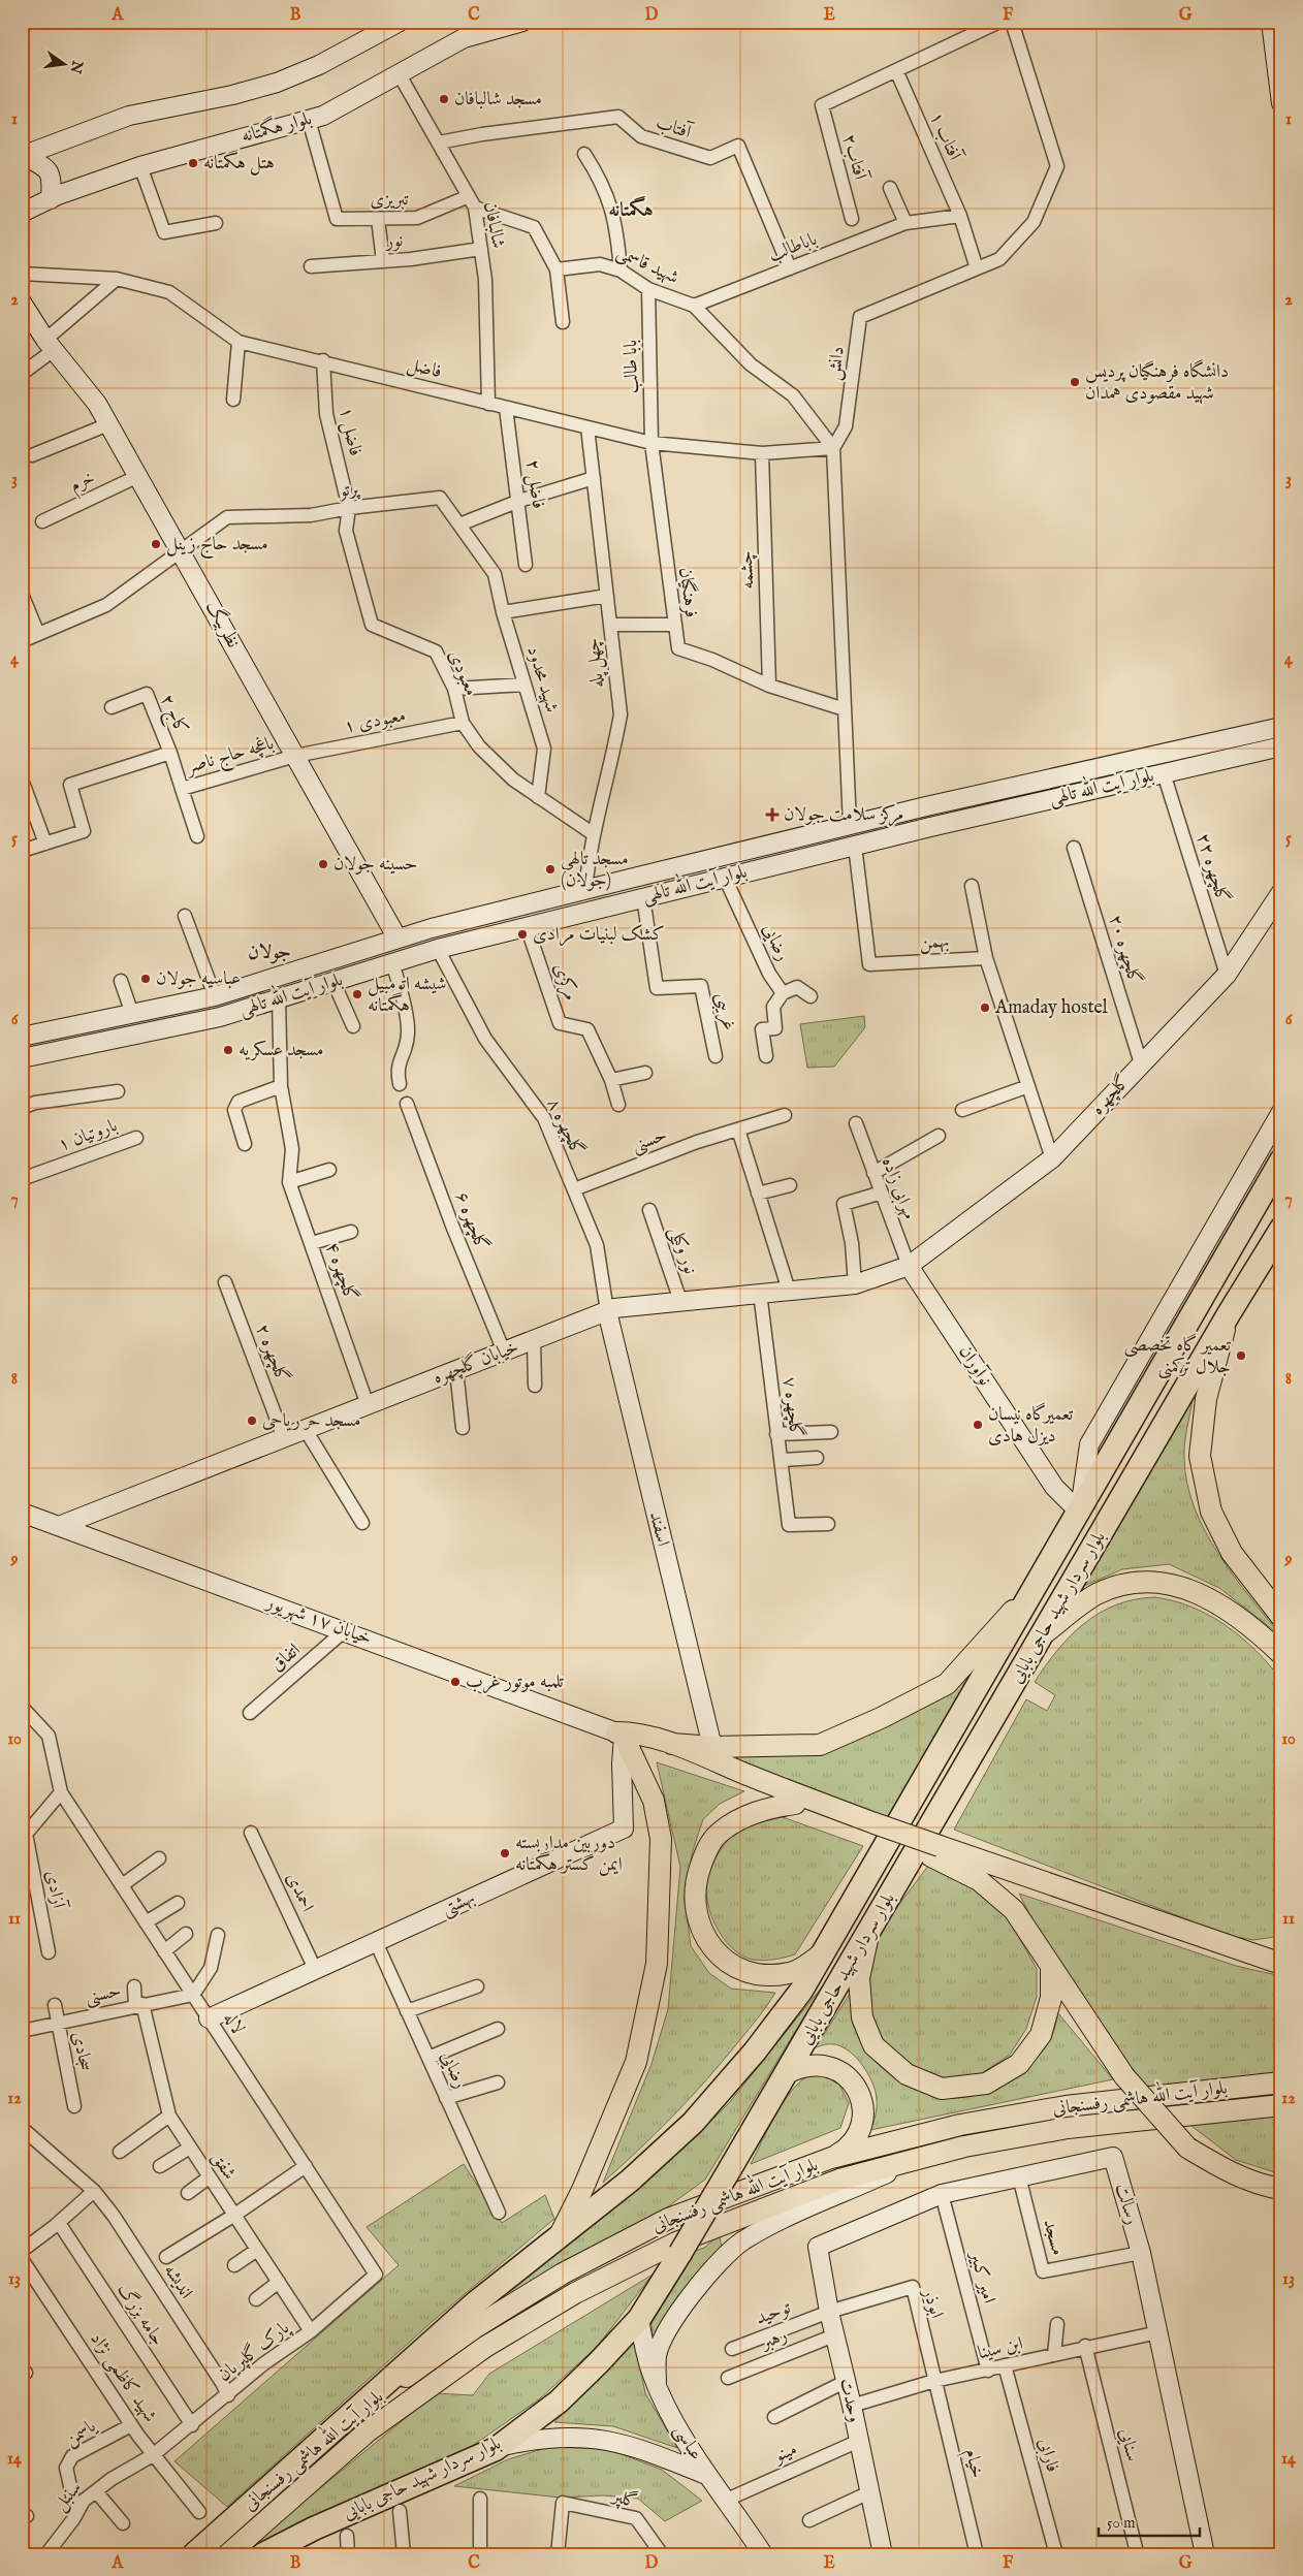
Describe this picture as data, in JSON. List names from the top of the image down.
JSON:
{
  "streets": {
    "highway": ["بلوار سردار شهید حاجی بابایی", "بلوار آیت الله هاشمی رفسنجانی"],
    "main road": [
      "بلوار هگمتانه",
      "نظربیگ",
      "بلوار آیت الله تالهی",
      "گلچهره",
      "خیابان گلچهره",
      "نوآوران",
      "اسفند",
      "خیابان ۱۷ شهریور",
      "بهشتی",
      "رسالت",
      "وحدت",
      "عباسی"
    ],
    "street": [
      "آفتاب",
      "آفتاب ۱",
      "آفتاب۲",
      "تبریزی",
      "شالبافان",
      "نور",
      "باباطالب",
      "شهید قاسمی",
      "دانش",
      "بابا طالب",
      "فاضل",
      "فاضل ۱",
      "خرم",
      "فاضل ۲",
      "پرتو",
      "چشمه",
      "فرهنگیان",
      "چهل پله",
      "معبودی",
      "شهید محدود",
      "کاج ۲",
      "معبودی ۱",
      "باغچه حاج ناصر",
      "گلچهره ۲۲",
      "رضایی",
      "بهمن",
      "گلچهره ۲۰",
      "مرکزی",
      "غریبی",
      "گلچهره ۸",
      "۱ باروتیان",
      "حسنی",
      "مهرابی زاده",
      "گلچهره ۶",
      "نور وکیلی",
      "گلچهره ۴",
      "گلچهره ۲",
      "گلچهره ۷",
      "اتفاق",
      "آزادی",
      "احمدی",
      "لاله",
      "سجادی",
      "شفق",
      "مسجد",
      "امیر کبیر",
      "اندیشه",
      "ابوذر",
      "توحید",
      "جامه بزرگ",
      "رهبر",
      "ابن سینا",
      "پارک گلپریان",
      "شهید کاظمی نژاد",
      "یاسمن",
      "سنایی",
      "مینو",
      "فارابی",
      "خیام",
      "سنبل",
      "گلپر"
    ]
  },
  "crossings": [
    ["بلوار هگمتانه", "تبریزی"],
    ["بلوار هگمتانه", "شالبافان"],
    ["آفتاب", "شالبافان"],
    ["آفتاب", "باباطالب"],
    ["آفتاب ۱", "آفتاب۲"],
    ["آفتاب ۱", "باباطالب"],
    ["تبریزی", "شالبافان"],
    ["شالبافان", "نور"],
    ["شالبافان", "فاضل"],
    ["باباطالب", "شهید قاسمی"],
    ["شهید قاسمی", "دانش"],
    ["شهید قاسمی", "بابا طالب"],
    ["شهید قاسمی", "فاضل"],
    ["دانش", "فاضل"],
    ["بابا طالب", "فاضل"],
    ["بابا طالب", "فرهنگیان"],
    ["فاضل", "فاضل ۱"],
    ["فاضل", "فاضل ۲"],
    ["فاضل", "چشمه"],
    ["فاضل", "فرهنگیان"],
    ["فاضل", "چهل پله"],
    ["فاضل ۱", "پرتو"],
    ["فاضل ۱", "معبودی"],
    ["خرم", "نظربیگ"],
    ["پرتو", "نظربیگ"],
    ["پرتو", "معبودی"],
    ["پرتو", "شهید محدود"],
    ["چشمه", "فرهنگیان"],
    ["نظربیگ", "معبودی ۱"],
    ["نظربیگ", "باغچه حاج ناصر"],
    ["نظربیگ", "بلوار آیت الله تالهی"],
    ["چهل پله", "معبودی"],
    ["چهل پله", "بلوار آیت الله تالهی"],
    ["معبودی", "شهید محدود"],
    ["معبودی", "معبودی ۱"],
    ["کاج ۲", "باغچه حاج ناصر"],
    ["معبودی ۱", "باغچه حاج ناصر"],
    ["بلوار آیت الله تالهی", "گلچهره ۲۲"],
    ["بلوار آیت الله تالهی", "رضایی"],
    ["بلوار آیت الله تالهی", "بهمن"],
    ["بلوار آیت الله تالهی", "مرکزی"],
    ["بلوار آیت الله تالهی", "غریبی"],
    ["بلوار آیت الله تالهی", "گلچهره ۸"],
    ["بلوار آیت الله تالهی", "گلچهره ۴"],
    ["گلچهره ۲۲", "گلچهره"],
    ["رضایی", "بهشتی"],
    ["گلچهره ۲۰", "گلچهره"],
    ["گلچهره", "مهرابی زاده"],
    ["گلچهره", "خیابان گلچهره"],
    ["گلچهره", "نوآوران"],
    ["گلچهره ۸", "حسنی"],
    ["گلچهره ۸", "خیابان گلچهره"],
    ["گلچهره ۸", "اسفند"],
    ["حسنی", "لاله"],
    ["حسنی", "سجادی"],
    ["حسنی", "شفق"],
    ["مهرابی زاده", "خیابان گلچهره"],
    ["مهرابی زاده", "نوآوران"],
    ["گلچهره ۶", "خیابان گلچهره"],
    ["نور وکیلی", "خیابان گلچهره"],
    ["گلچهره ۴", "خیابان گلچهره"],
    ["گلچهره ۲", "خیابان گلچهره"],
    ["خیابان گلچهره", "نوآوران"],
    ["خیابان گلچهره", "گلچهره ۷"],
    ["خیابان گلچهره", "اسفند"],
    ["خیابان گلچهره", "خیابان ۱۷ شهریور"],
    ["نوآوران", "بلوار سردار شهید حاجی بابایی"],
    ["بلوار سردار شهید حاجی بابایی", "بلوار آیت الله هاشمی رفسنجانی"],
    ["بلوار سردار شهید حاجی بابایی", "عباسی"],
    ["خیابان ۱۷ شهریور", "اتفاق"],
    ["خیابان ۱۷ شهریور", "بهشتی"],
    ["آزادی", "لاله"],
    ["احمدی", "بهشتی"],
    ["بهشتی", "لاله"],
    ["لاله", "پارک گلپریان"],
    ["شفق", "پارک گلپریان"],
    ["رسالت", "مسجد"],
    ["رسالت", "امیر کبیر"],
    ["رسالت", "ابن سینا"],
    ["رسالت", "وحدت"],
    ["امیر کبیر", "ابن سینا"],
    ["اندیشه", "پارک گلپریان"],
    ["ابوذر", "توحید"],
    ["ابوذر", "ابن سینا"],
    ["ابوذر", "وحدت"],
    ["ابوذر", "خیام"],
    ["توحید", "وحدت"],
    ["جامه بزرگ", "پارک گلپریان"],
    ["رهبر", "وحدت"],
    ["ابن سینا", "وحدت"],
    ["ابن سینا", "سنایی"],
    ["ابن سینا", "فارابی"],
    ["ابن سینا", "خیام"],
    ["پارک گلپریان", "شهید کاظمی نژاد"],
    ["پارک گلپریان", "سنبل"],
    ["شهید کاظمی نژاد", "یاسمن"],
    ["شهید کاظمی نژاد", "سنبل"],
    ["وحدت", "مینو"],
    ["یاسمن", "سنبل"],
    ["عباسی", "مینو"]
  ],
  "districts": ["هگمتانه", "جولان"],
  "places": {
    "other": [
      "مسجد شالبافان",
      "هتل هگمتانه",
      "دانشگاه فرهنگیان پردیس شهید مقصودی همدان",
      "مسجد حاج زینل",
      "حسینه جولان",
      "مسجد تالهی (جولان)",
      "کشک لبنیات مرادی",
      "عباسیه جولان",
      "شیشه اتومبیل هگمتانه",
      "Amaday hostel",
      "مسجد عسکریه",
      "تعمیر گاه تخصصی جلال ترکمنی",
      "مسجد حر ریاحی",
      "تعمیرگاه نیسان دیزل هادی",
      "تلمبه موتور غرب",
      "دوربین مداربسته ایمن گستر هگمتانه"
    ],
    "health": ["مرکز سلامت جولان"]
  },
  "scale_bar": "50 m",
  "north": "right",
  "grid": {
    "columns": [
      "A",
      "B",
      "C",
      "D",
      "E",
      "F",
      "G"
    ],
    "rows": [
      "1",
      "2",
      "3",
      "4",
      "5",
      "6",
      "7",
      "8",
      "9",
      "10",
      "11",
      "12",
      "13",
      "14"
    ]
  }
}
